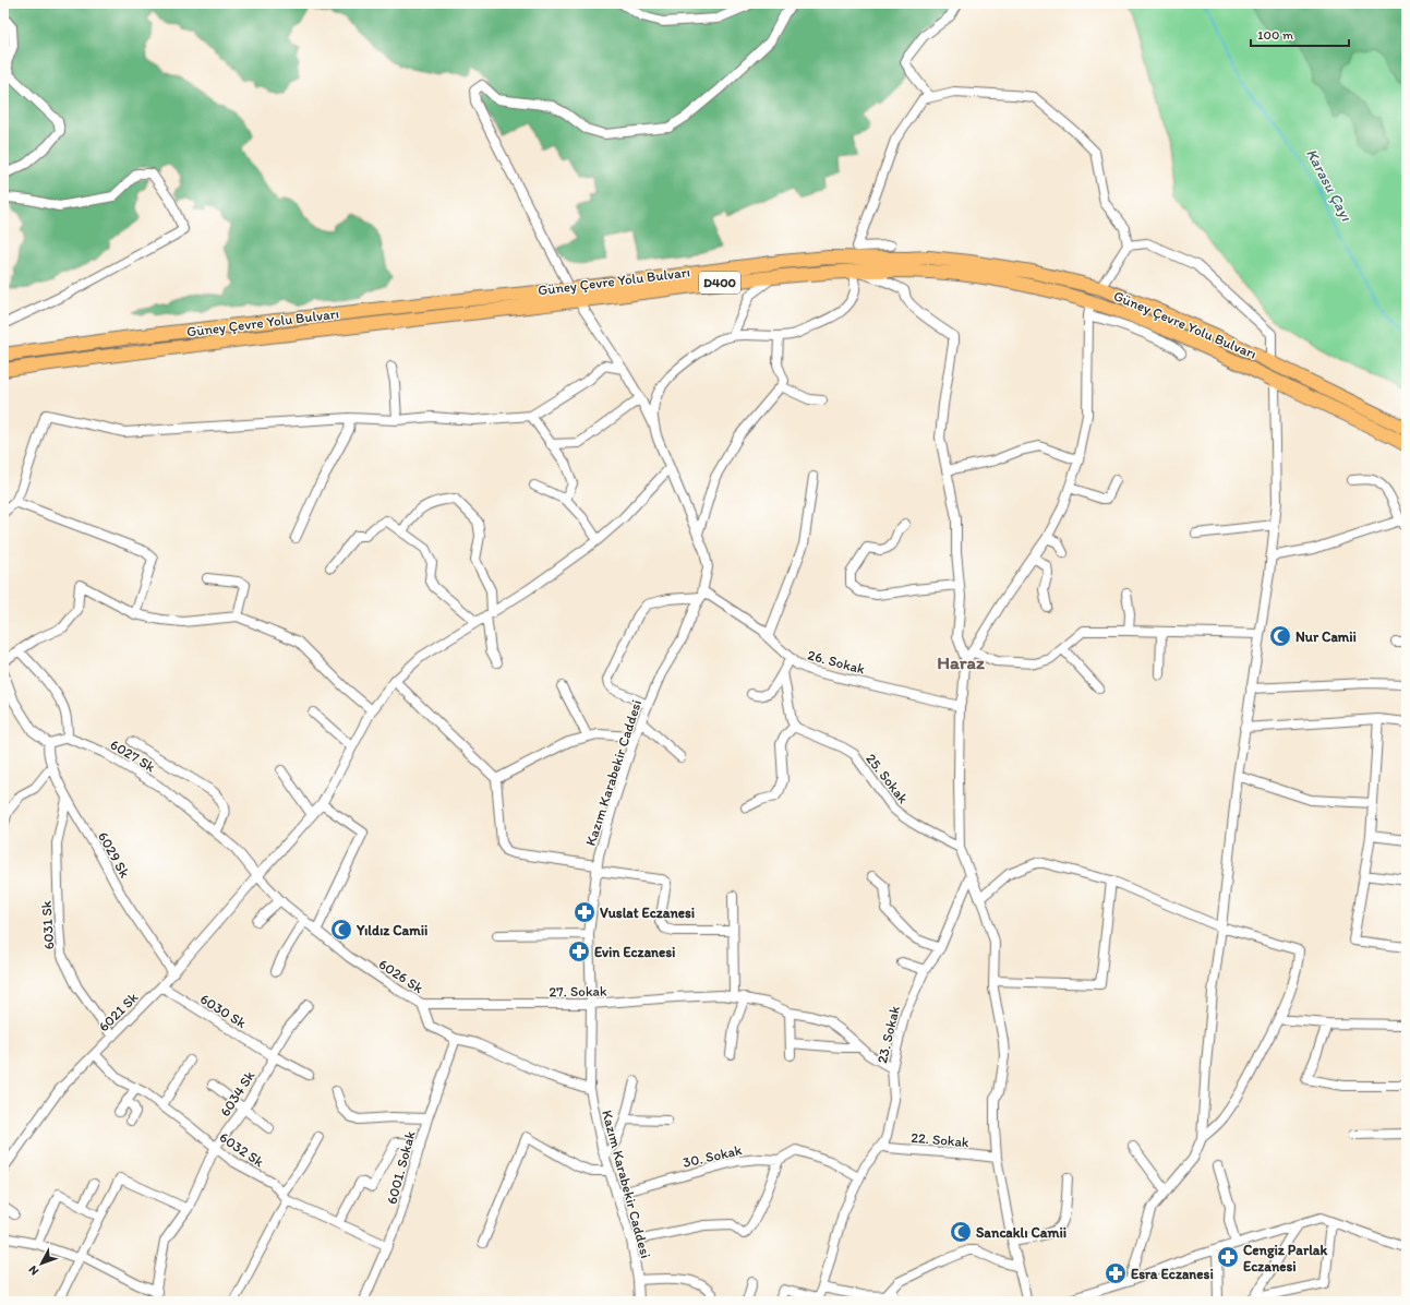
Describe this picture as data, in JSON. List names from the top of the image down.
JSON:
{
  "streets": {
    "highway": ["Güney Çevre Yolu Bulvarı", "D400"],
    "street": [
      "26. Sokak",
      "6027 Sk",
      "Kazım Karabekir Caddesi",
      "25. Sokak",
      "6029 Sk",
      "6031 Sk",
      "6026 Sk",
      "27. Sokak",
      "6030 Sk",
      "6021 Sk",
      "23. Sokak",
      "6034 Sk",
      "22. Sokak",
      "6032 Sk",
      "30. Sokak",
      "6001. Sokak"
    ]
  },
  "crossings": [
    ["Güney Çevre Yolu Bulvarı", "Kazım Karabekir Caddesi"],
    ["26. Sokak", "Kazım Karabekir Caddesi"],
    ["6027 Sk", "6026 Sk"],
    ["6027 Sk", "6021 Sk"],
    ["Kazım Karabekir Caddesi", "6026 Sk"],
    ["Kazım Karabekir Caddesi", "27. Sokak"],
    ["Kazım Karabekir Caddesi", "6021 Sk"],
    ["Kazım Karabekir Caddesi", "30. Sokak"],
    ["6029 Sk", "6031 Sk"],
    ["6029 Sk", "6021 Sk"],
    ["6031 Sk", "6021 Sk"],
    ["6026 Sk", "27. Sokak"],
    ["6026 Sk", "6021 Sk"],
    ["6026 Sk", "6001. Sokak"],
    ["27. Sokak", "23. Sokak"],
    ["6030 Sk", "6021 Sk"],
    ["6030 Sk", "6034 Sk"],
    ["6021 Sk", "6032 Sk"],
    ["23. Sokak", "22. Sokak"],
    ["23. Sokak", "30. Sokak"],
    ["6034 Sk", "6032 Sk"],
    ["6032 Sk", "6001. Sokak"]
  ],
  "districts": ["Haraz"],
  "water": ["Karasu Çayı"],
  "places": {
    "mosque": ["Nur Camii", "Yıldız Camii", "Sancaklı Camii"],
    "pharmacy": [
      "Vuslat Eczanesi",
      "Evin Eczanesi",
      "Cengiz Parlak Eczanesi",
      "Esra Eczanesi"
    ]
  },
  "scale_bar": "100 m",
  "north": "bottom left"
}
